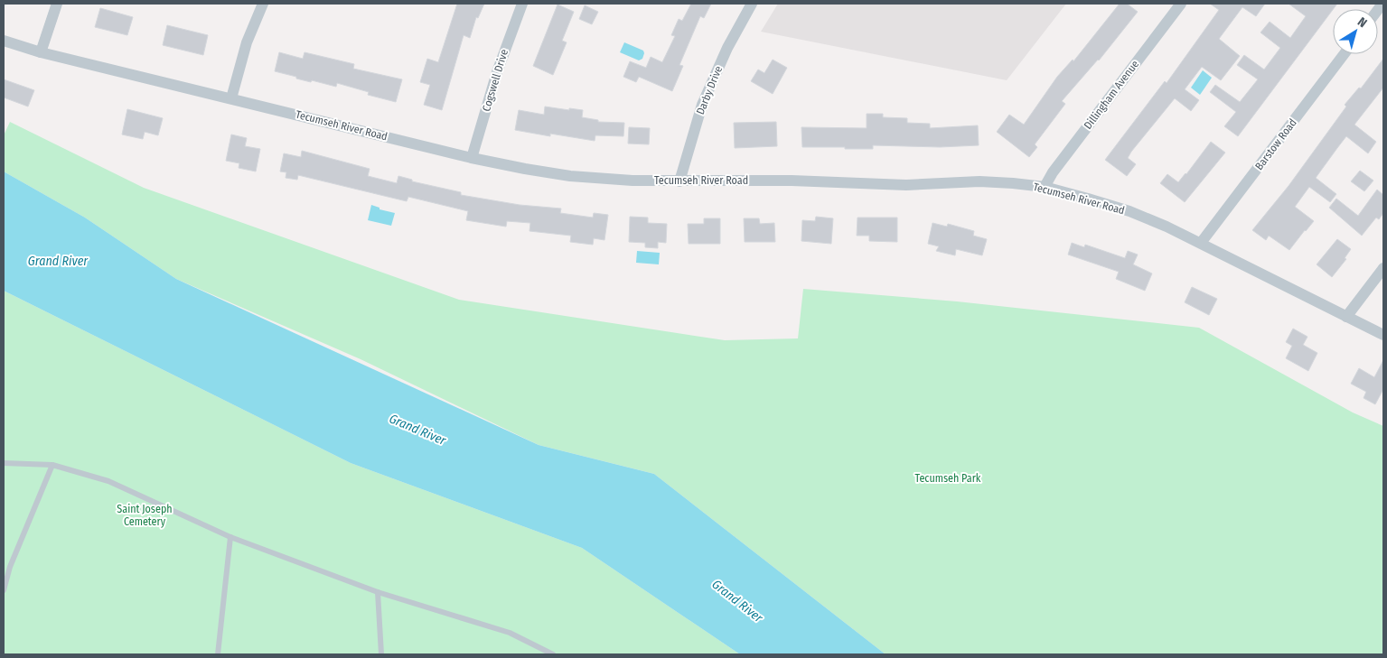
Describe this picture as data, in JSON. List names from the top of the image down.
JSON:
{
  "streets": {
    "street": [
      "Cogswell Drive",
      "Darby Drive",
      "Dillingham Avenue",
      "Tecumseh River Road",
      "Barstow Road"
    ]
  },
  "crossings": [
    ["Cogswell Drive", "Tecumseh River Road"],
    ["Darby Drive", "Tecumseh River Road"],
    ["Dillingham Avenue", "Tecumseh River Road"],
    ["Tecumseh River Road", "Barstow Road"]
  ],
  "water": ["Grand River"],
  "parks": ["Tecumseh Park", "Saint Joseph Cemetery"],
  "north": "top right"
}
